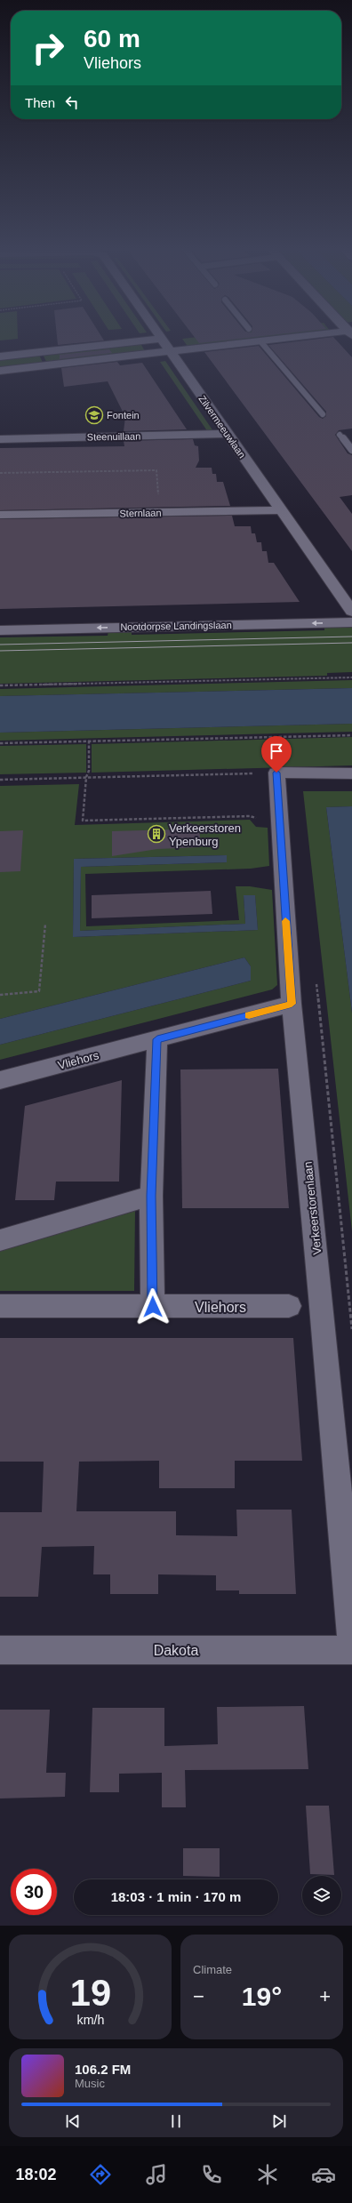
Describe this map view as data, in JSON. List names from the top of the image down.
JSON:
{
  "streets": {
    "street": [
      "Zilvermeeuwlaan",
      "Steenuillaan",
      "Sternlaan",
      "Nootdorpse Landingslaan",
      "Vliehors",
      "Verkeerstorenlaan",
      "Dakota"
    ]
  },
  "crossings": [
    ["Zilvermeeuwlaan", "Steenuillaan"],
    ["Zilvermeeuwlaan", "Sternlaan"],
    ["Vliehors", "Verkeerstorenlaan"]
  ],
  "one_way": ["Nootdorpse Landingslaan"],
  "places": {
    "school or university": ["Fontein"],
    "building": ["Verkeerstoren Ypenburg"]
  },
  "page": {
    "turn": ["60 m", "Vliehors"],
    "then": "Then",
    "limit": "30",
    "trip": "18:03 · 1 min · 170 m",
    "tile": "Climate",
    "heat": ["−", "19°", "+"],
    "song": ["106.2 FM", "Music"],
    "tabs": "18:02",
    "gauge": ["19", "km/h"]
  }
}
